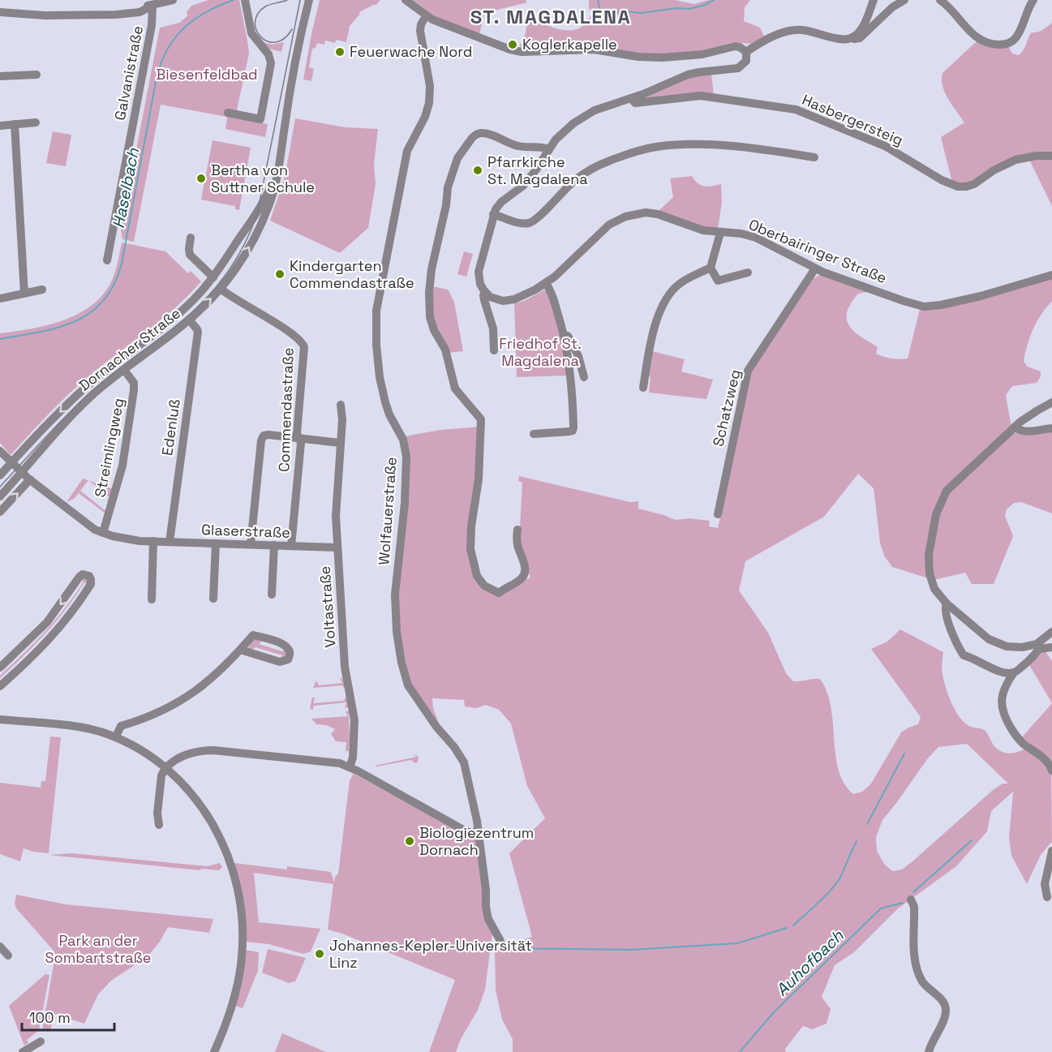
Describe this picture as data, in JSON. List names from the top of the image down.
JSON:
{
  "streets": {
    "street": [
      "Galvanistraße",
      "Hasbergersteig",
      "Oberbairinger Straße",
      "Dornacher Straße",
      "Schatzweg",
      "Commendastraße",
      "Edenluß",
      "Streimlingweg",
      "Wolfauerstraße",
      "Glaserstraße",
      "Voltastraße"
    ]
  },
  "crossings": [
    ["Oberbairinger Straße", "Schatzweg"],
    ["Dornacher Straße", "Commendastraße"],
    ["Dornacher Straße", "Edenluß"],
    ["Dornacher Straße", "Streimlingweg"],
    ["Dornacher Straße", "Glaserstraße"],
    ["Commendastraße", "Glaserstraße"],
    ["Edenluß", "Glaserstraße"],
    ["Streimlingweg", "Glaserstraße"],
    ["Glaserstraße", "Voltastraße"]
  ],
  "districts": ["ST. MAGDALENA"],
  "water": ["Haselbach", "Auhofbach"],
  "parks": ["Biesenfeldbad", "Friedhof St. Magdalena", "Park an der Sombartstraße"],
  "places": [
    "Koglerkapelle",
    "Feuerwache Nord",
    "Pfarrkirche St. Magdalena",
    "Bertha von Suttner Schule",
    "Kindergarten Commendastraße",
    "Biologiezentrum Dornach",
    "Johannes-Kepler-Universität Linz"
  ],
  "scale_bar": "100 m"
}
